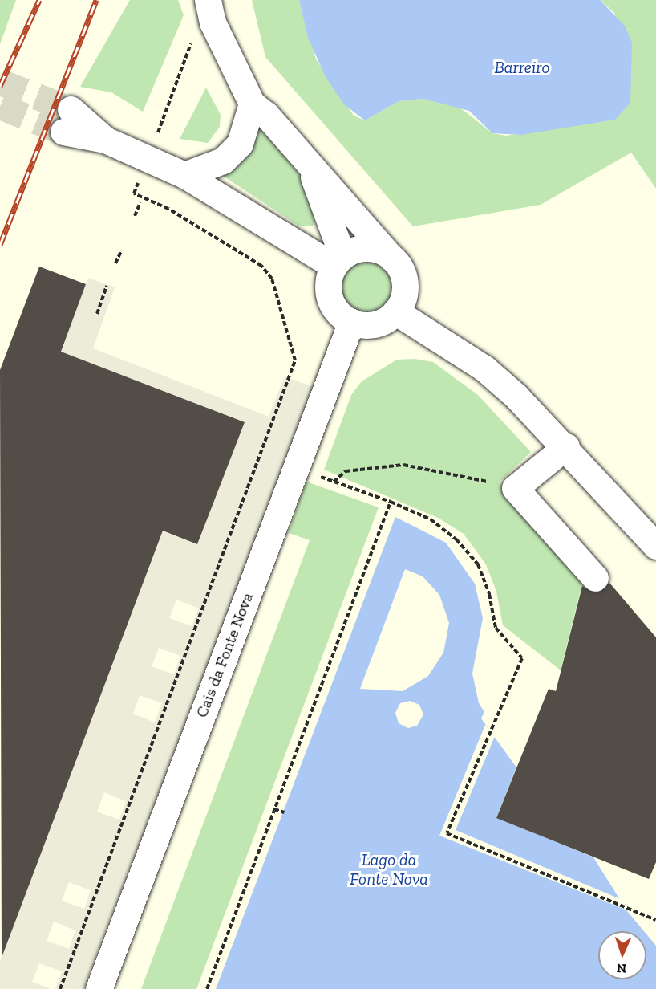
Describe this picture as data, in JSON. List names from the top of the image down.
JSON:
{
  "streets": {
    "street": ["Cais da Fonte Nova"]
  },
  "water": ["Barreiro", "Lago da Fonte Nova"],
  "north": "bottom"
}
